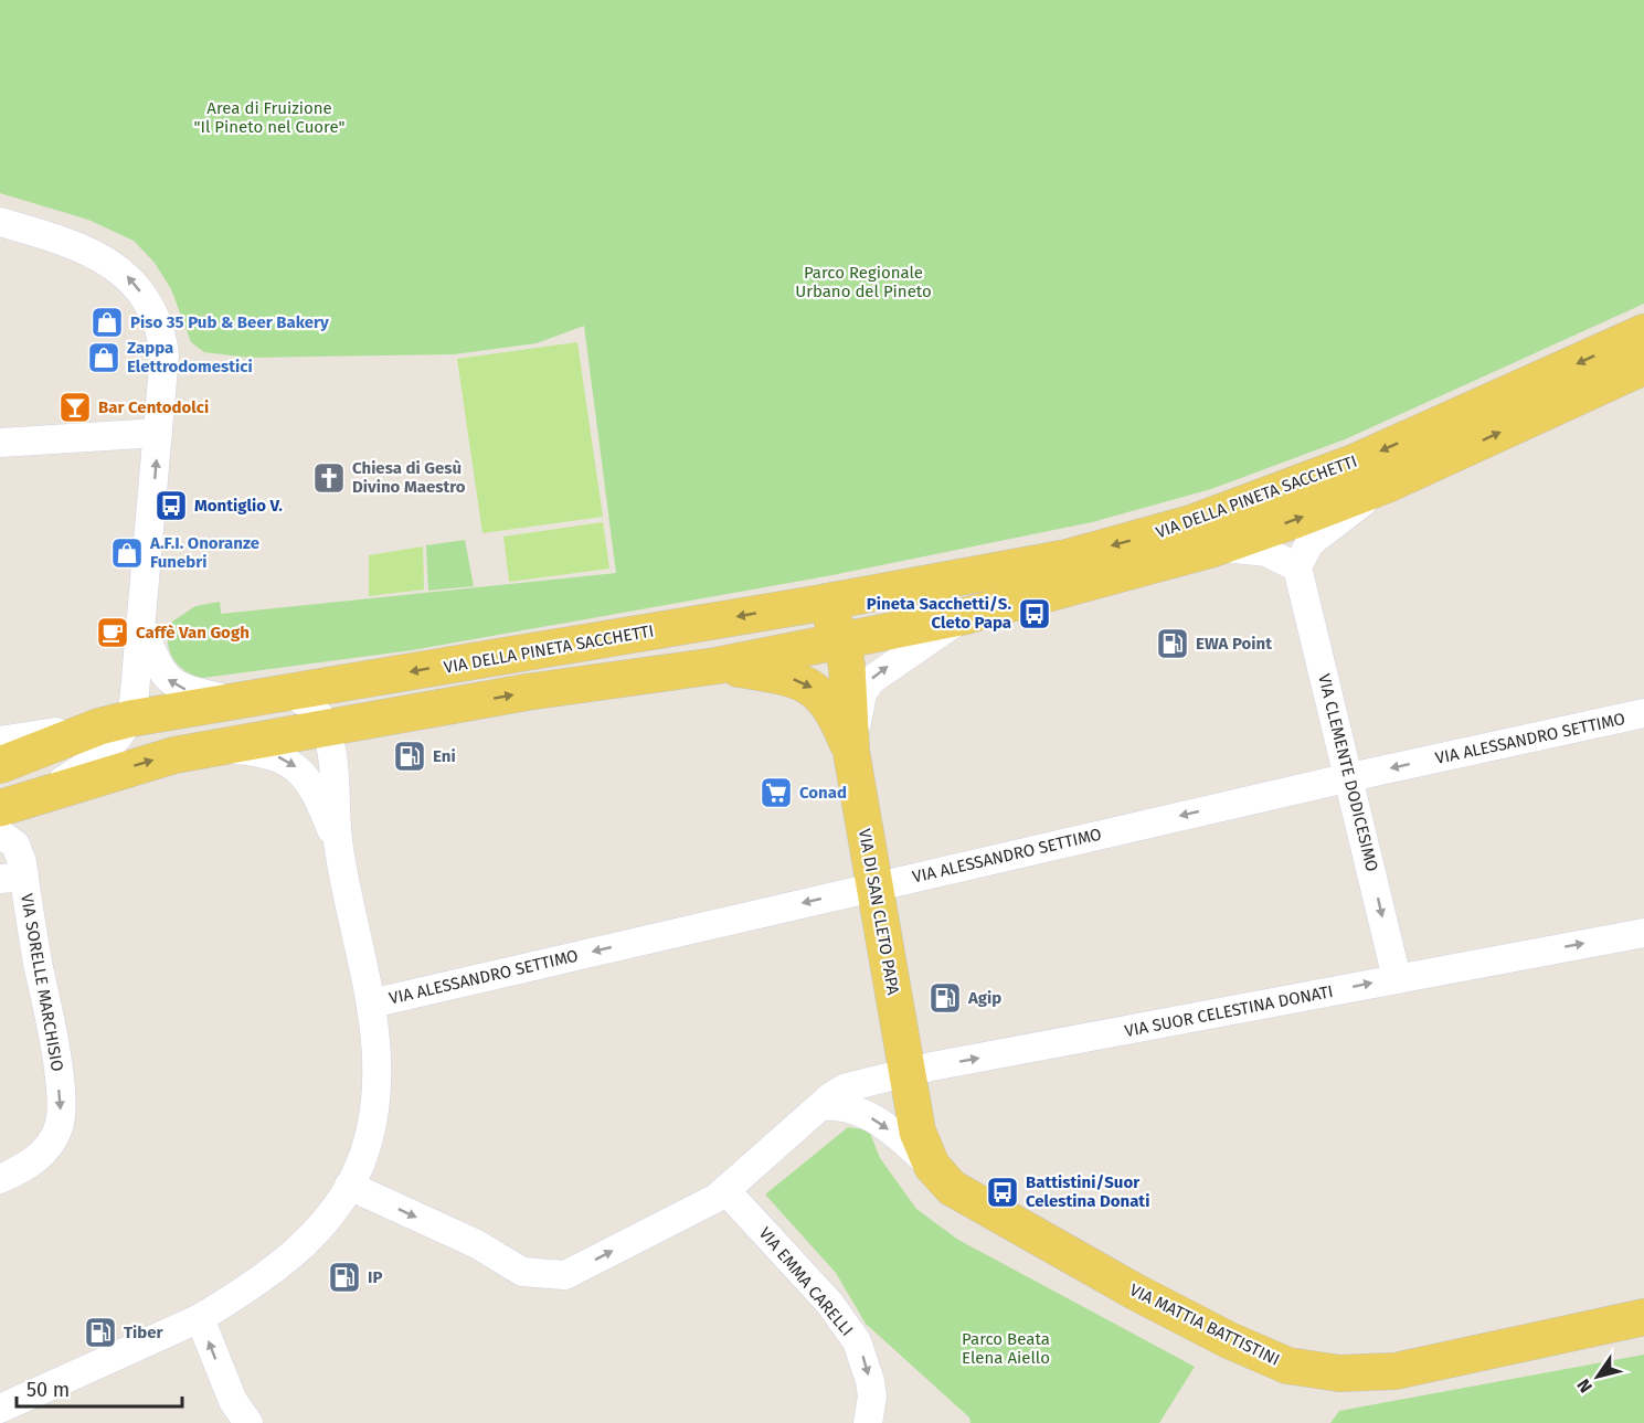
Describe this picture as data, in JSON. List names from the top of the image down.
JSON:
{
  "streets": {
    "main road": ["VIA DELLA PINETA SACCHETTI", "VIA DI SAN CLETO PAPA", "VIA MATTIA BATTISTINI"],
    "street": [
      "VIA ALESSANDRO SETTIMO",
      "VIA CLEMENTE DODICESIMO",
      "VIA SORELLE MARCHISIO",
      "VIA SUOR CELESTINA DONATI",
      "VIA EMMA CARELLI"
    ]
  },
  "crossings": [
    ["VIA DELLA PINETA SACCHETTI", "VIA DI SAN CLETO PAPA"],
    ["VIA ALESSANDRO SETTIMO", "VIA CLEMENTE DODICESIMO"],
    ["VIA ALESSANDRO SETTIMO", "VIA DI SAN CLETO PAPA"],
    ["VIA CLEMENTE DODICESIMO", "VIA SUOR CELESTINA DONATI"],
    ["VIA DI SAN CLETO PAPA", "VIA SUOR CELESTINA DONATI"],
    ["VIA DI SAN CLETO PAPA", "VIA MATTIA BATTISTINI"],
    ["VIA SUOR CELESTINA DONATI", "VIA EMMA CARELLI"],
    ["VIA SUOR CELESTINA DONATI", "VIA MATTIA BATTISTINI"]
  ],
  "one_way": [
    "VIA ALESSANDRO SETTIMO",
    "VIA CLEMENTE DODICESIMO",
    "VIA SORELLE MARCHISIO",
    "VIA SUOR CELESTINA DONATI",
    "VIA EMMA CARELLI"
  ],
  "parks": ["Area di Fruizione \"Il Pineto nel Cuore\"", "Parco Regionale Urbano del Pineto", "Parco Beata Elena Aiello"],
  "places": {
    "shop": ["Piso 35 Pub & Beer Bakery", "Zappa Elettrodomestici", "A.F.I. Onoranze Funebri"],
    "bar": ["Bar Centodolci"],
    "church": ["Chiesa di Gesù Divino Maestro"],
    "bus stop": ["Montiglio V.", "Pineta Sacchetti/S. Cleto Papa", "Battistini/Suor Celestina Donati"],
    "cafe": ["Caffè Van Gogh"],
    "fuel station": [
      "EWA Point",
      "Eni",
      "Agip",
      "IP",
      "Tiber"
    ],
    "supermarket": ["Conad"]
  },
  "scale_bar": "50 m",
  "north": "bottom left"
}
